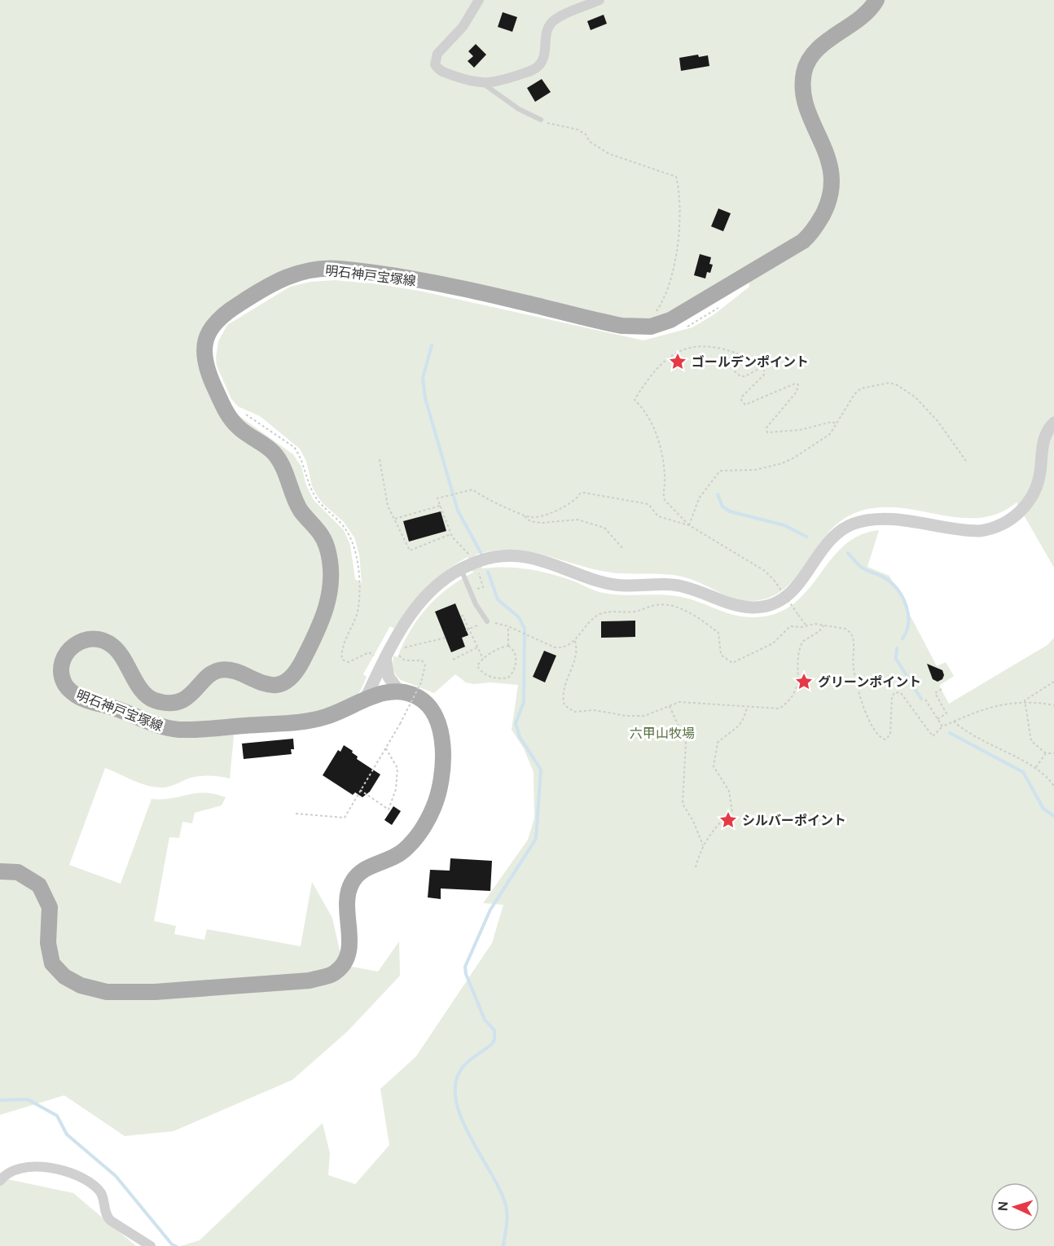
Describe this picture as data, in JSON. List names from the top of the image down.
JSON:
{
  "streets": {
    "main road": ["明石神戸宝塚線"]
  },
  "parks": ["六甲山牧場"],
  "places": {
    "place": ["ゴールデンポイント", "グリーンポイント", "シルバーポイント"]
  },
  "north": "left"
}
